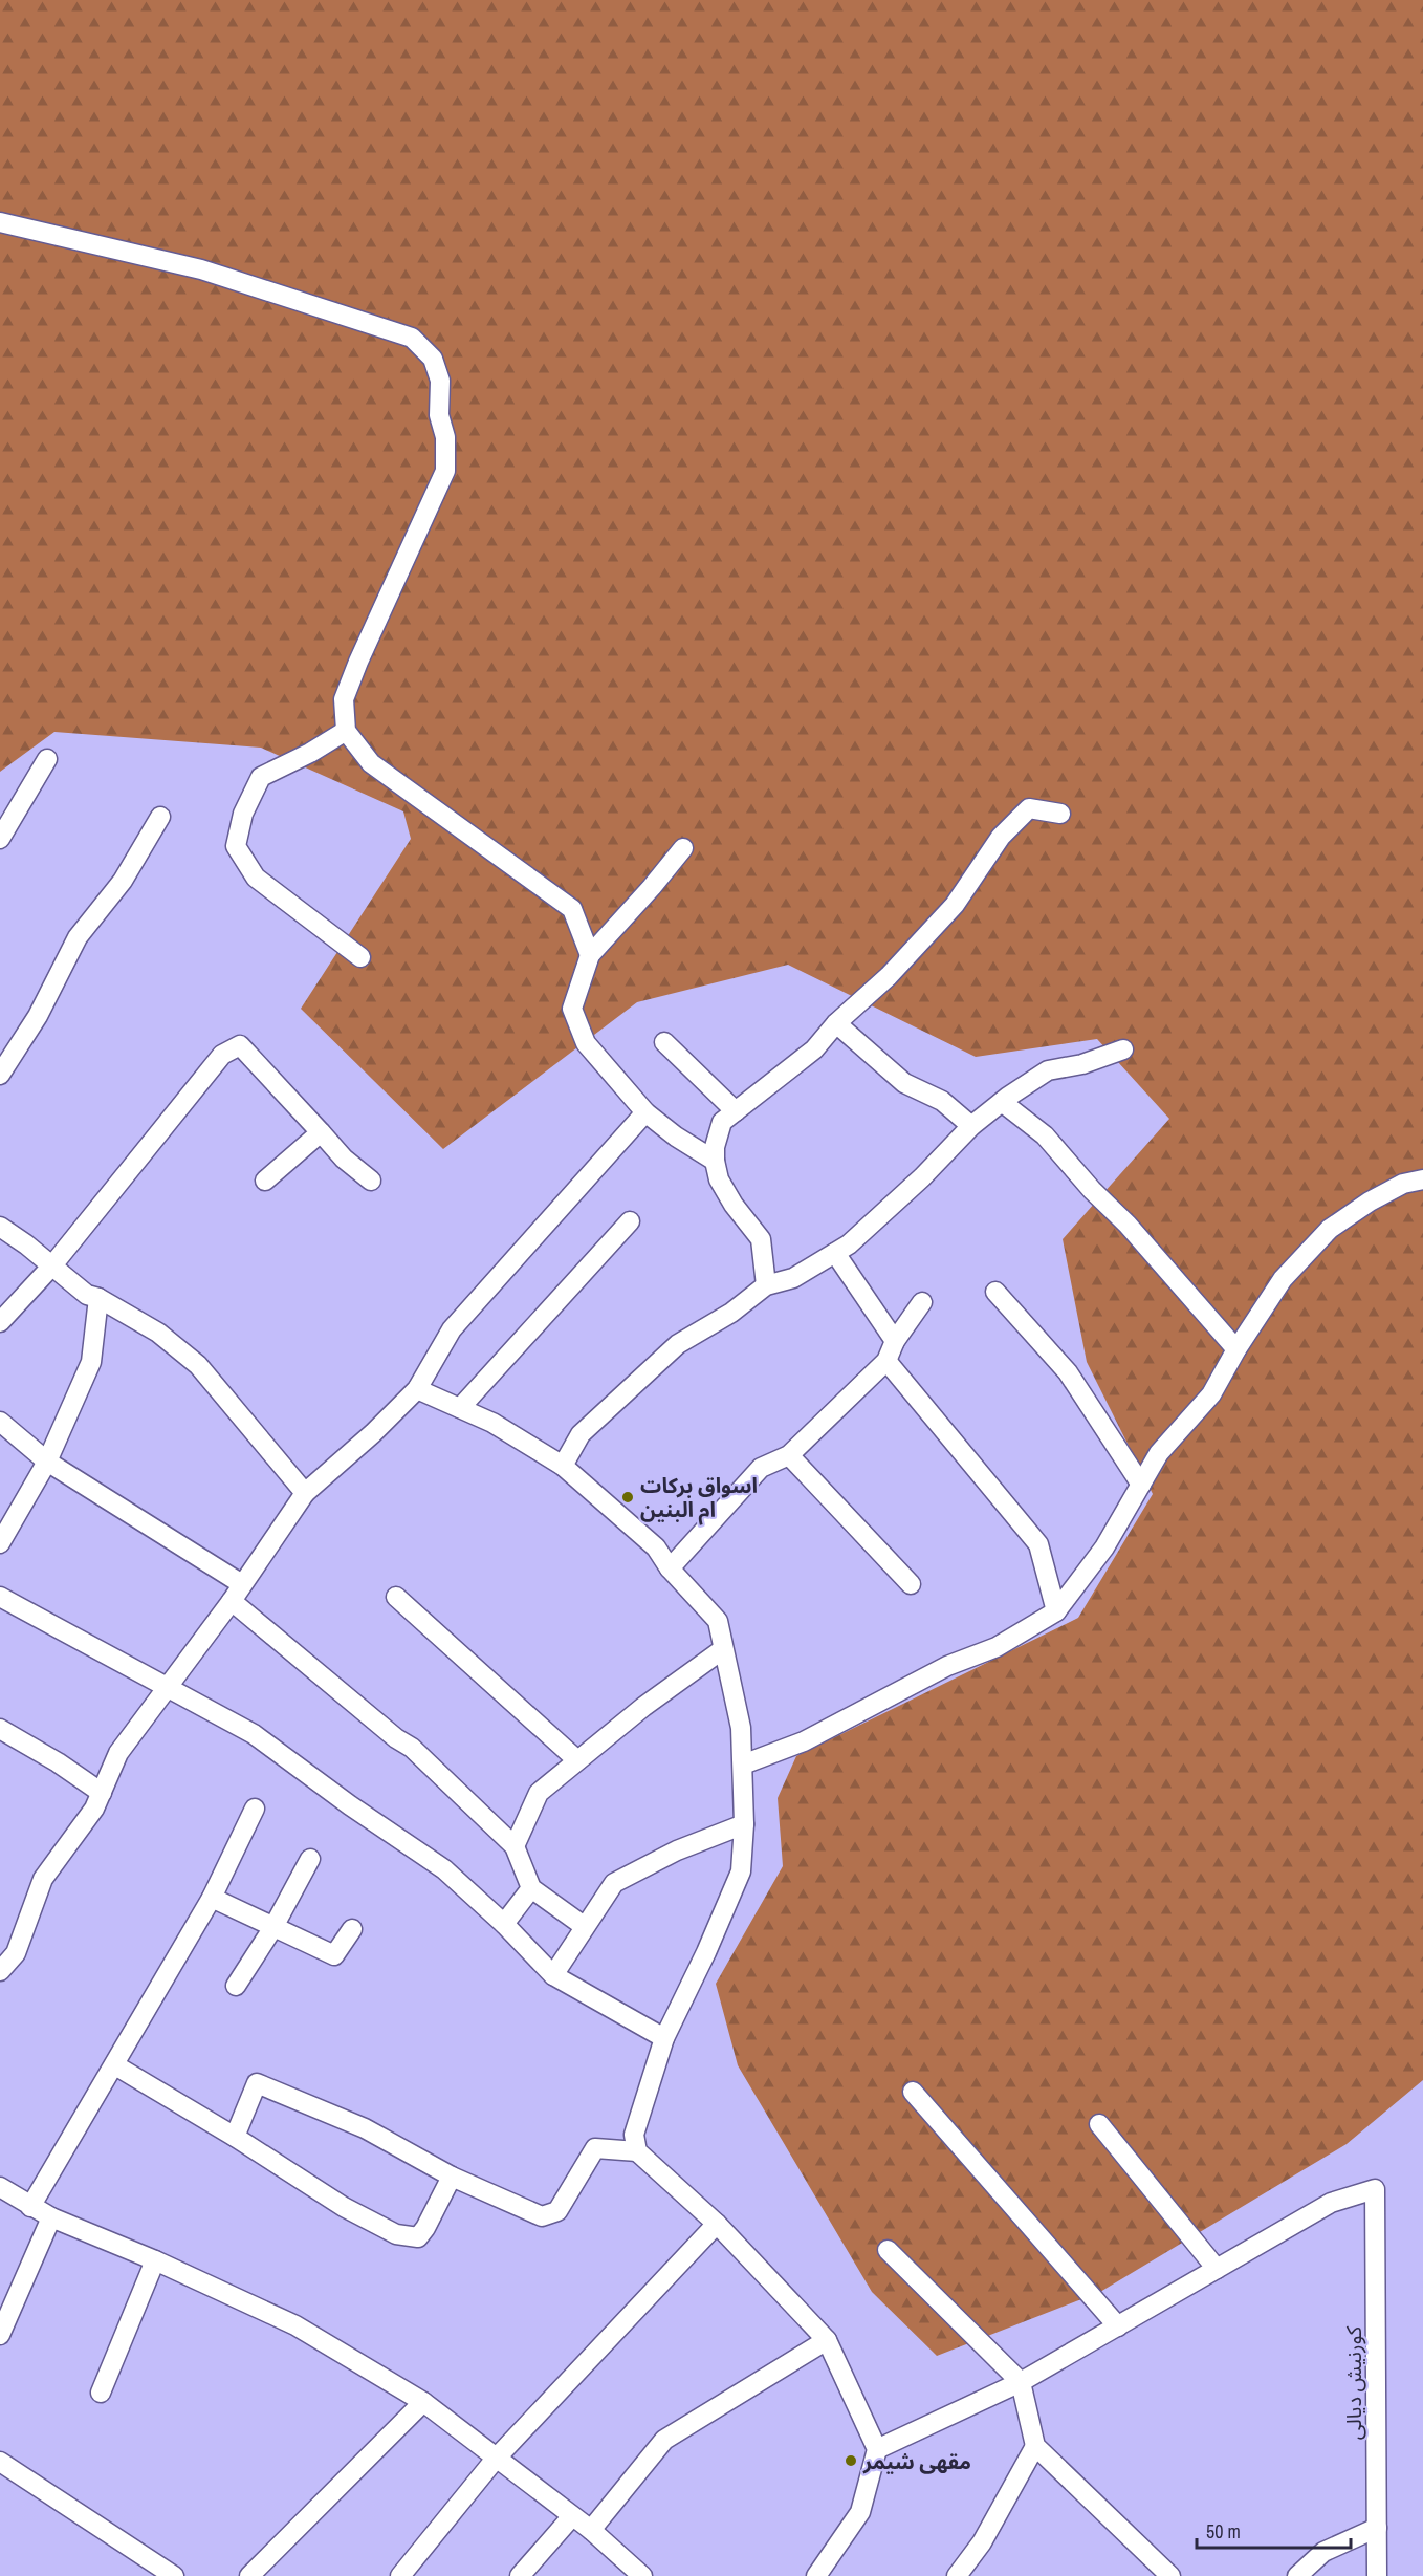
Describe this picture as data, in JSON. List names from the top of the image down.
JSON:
{
  "streets": {
    "street": ["كورنيش ديالى"]
  },
  "places": ["اسواق بركات ام البنين", "مقهى شيمر"],
  "scale_bar": "50 m"
}
